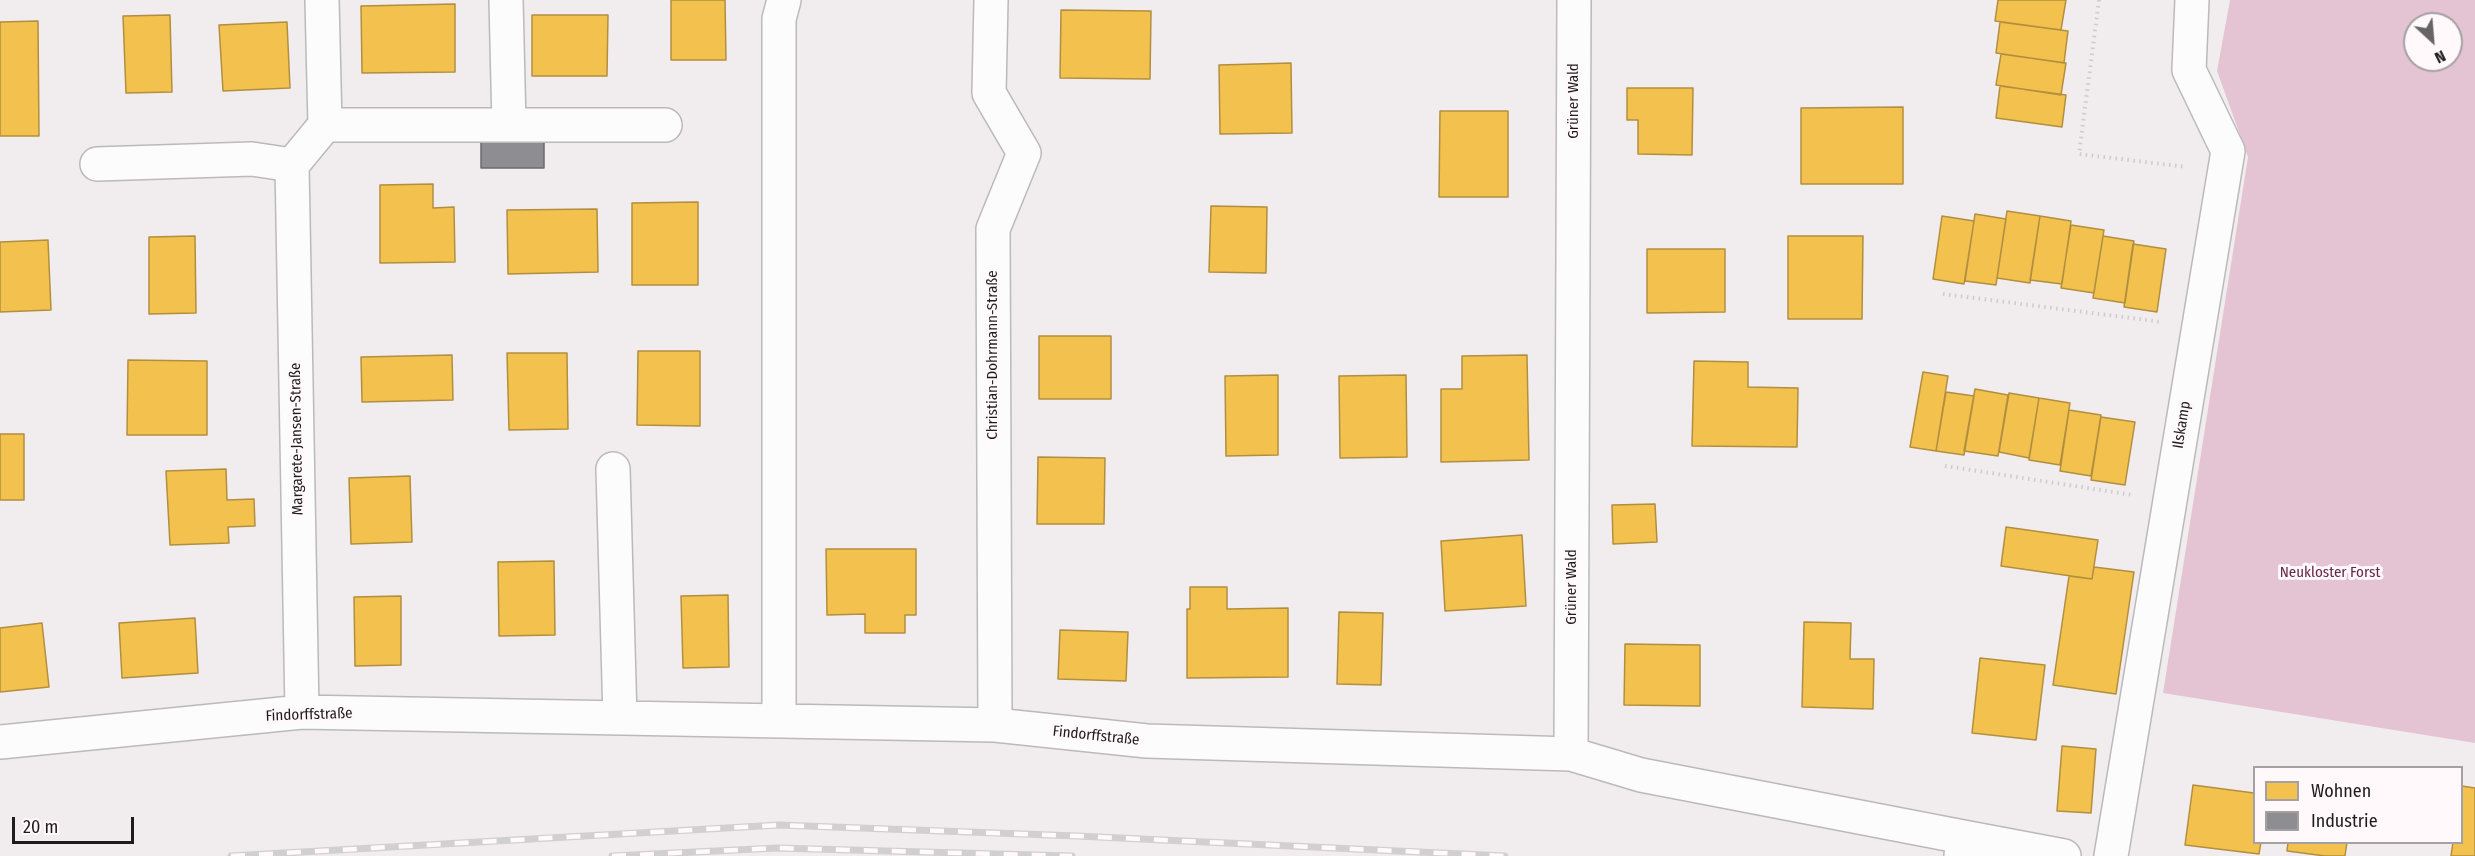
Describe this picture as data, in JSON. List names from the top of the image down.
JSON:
{
  "streets": {
    "street": [
      "Grüner Wald",
      "Christian-Dohrmann-Straße",
      "Ilskamp",
      "Margarete-Jansen-Straße",
      "Findorffstraße"
    ]
  },
  "crossings": [
    ["Grüner Wald", "Findorffstraße"],
    ["Christian-Dohrmann-Straße", "Findorffstraße"],
    ["Margarete-Jansen-Straße", "Findorffstraße"]
  ],
  "parks": ["Neukloster Forst"],
  "legend": ["Wohnen", "Industrie"],
  "scale_bar": "20 m",
  "north": "bottom right"
}
